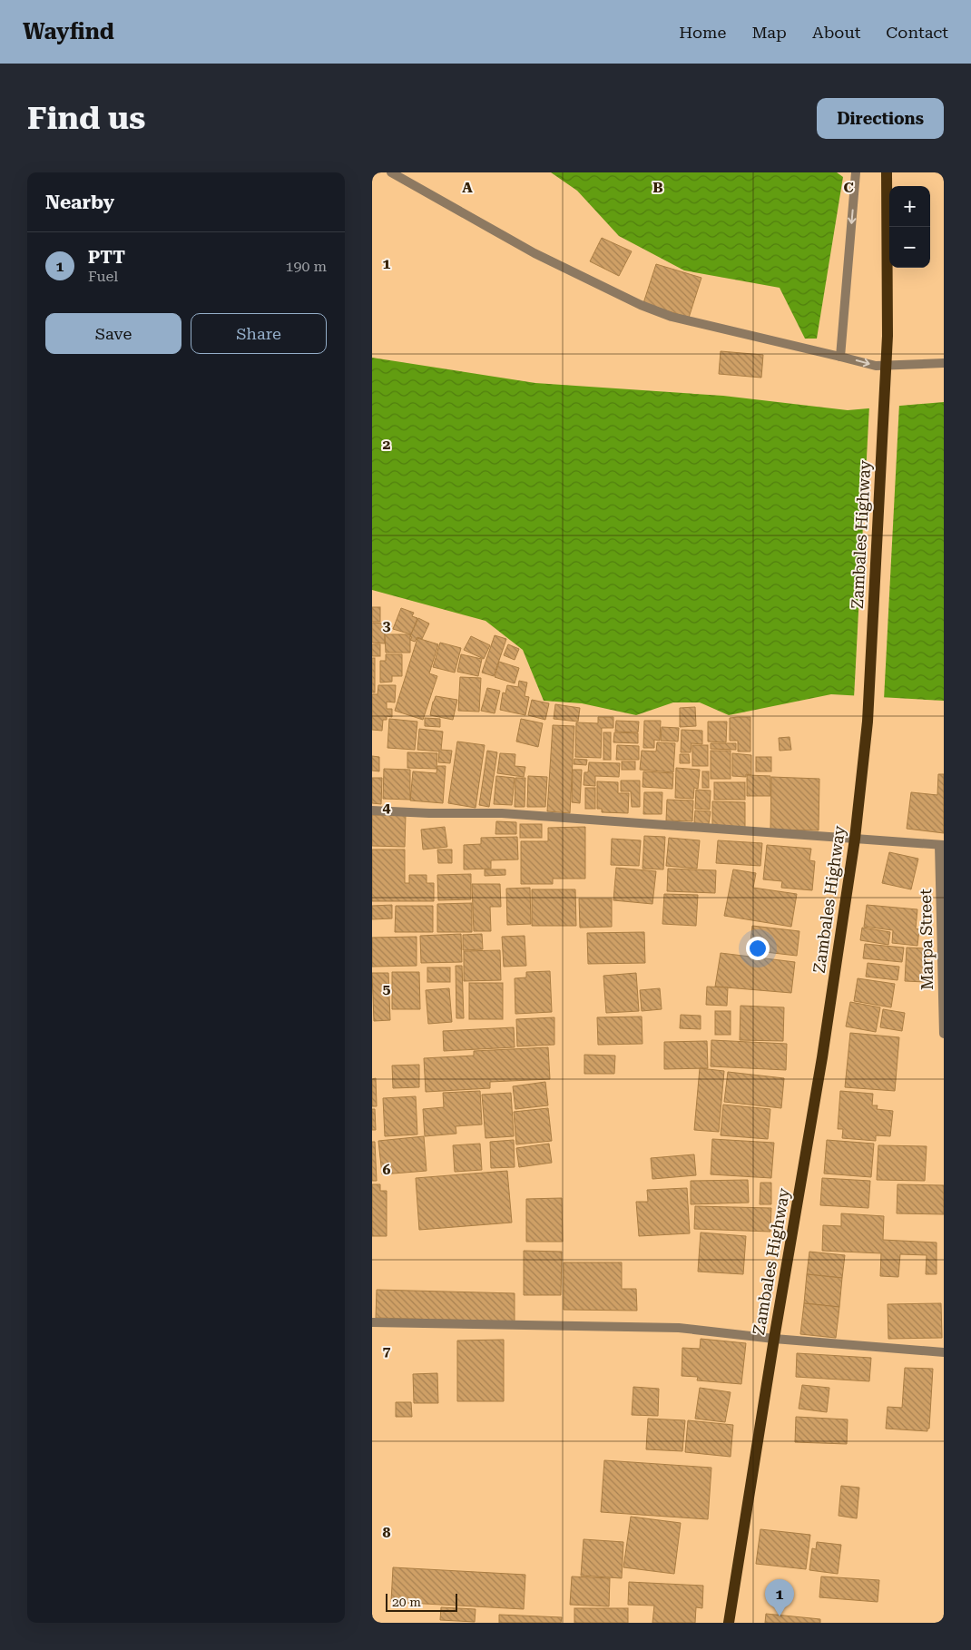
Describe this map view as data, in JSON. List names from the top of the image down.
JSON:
{
  "streets": {
    "main road": ["Zambales Highway"],
    "street": ["Marpa Street"]
  },
  "scale_bar": "20 m",
  "page": {
    "header": "Wayfind",
    "nav": [
      "Home",
      "Map",
      "About",
      "Contact"
    ],
    "buttons": [
      "Directions",
      ["Save", "Share"]
    ],
    "title": "Find us",
    "heading": "Nearby",
    "map_buttons": ["+", "−"],
    "list": [
      {
        "mark": "1",
        "name": "PTT",
        "note": "Fuel",
        "value": "190 m"
      }
    ],
    "pins": "1",
    "scale": "20 m"
  },
  "grid": {
    "columns": ["A", "B", "C"],
    "rows": [
      "1",
      "2",
      "3",
      "4",
      "5",
      "6",
      "7",
      "8"
    ]
  }
}
